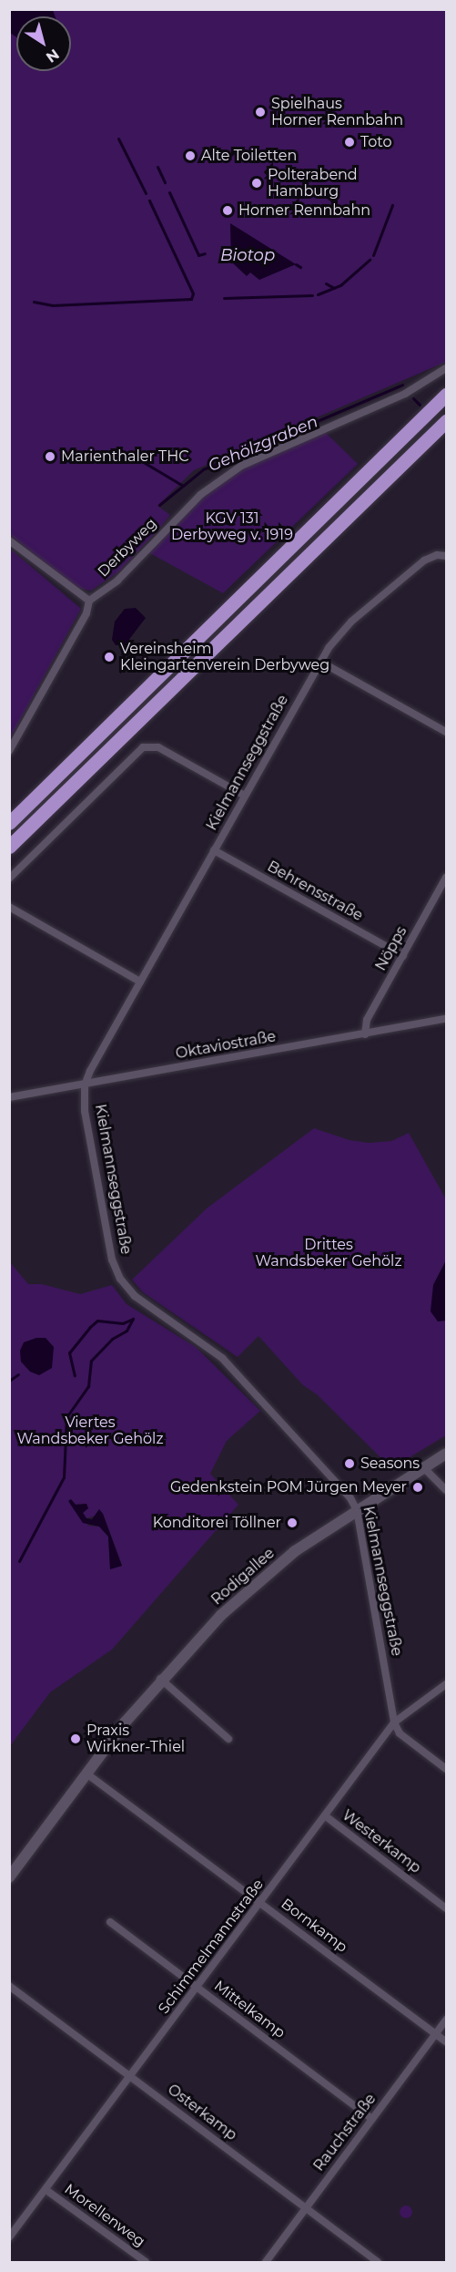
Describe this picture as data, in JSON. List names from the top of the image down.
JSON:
{
  "streets": {
    "main road": ["Rodigallee"],
    "street": [
      "Derbyweg",
      "Kielmannseggstraße",
      "Behrensstraße",
      "Nöpps",
      "Oktaviostraße",
      "Westerkamp",
      "Bornkamp",
      "Schimmelmannstraße",
      "Mittelkamp",
      "Osterkamp",
      "Rauchstraße",
      "Morellenweg"
    ]
  },
  "crossings": [
    ["Kielmannseggstraße", "Behrensstraße"],
    ["Kielmannseggstraße", "Oktaviostraße"],
    ["Kielmannseggstraße", "Rodigallee"],
    ["Kielmannseggstraße", "Schimmelmannstraße"],
    ["Behrensstraße", "Nöpps"],
    ["Nöpps", "Oktaviostraße"],
    ["Rodigallee", "Bornkamp"],
    ["Westerkamp", "Schimmelmannstraße"],
    ["Bornkamp", "Schimmelmannstraße"],
    ["Bornkamp", "Rauchstraße"],
    ["Schimmelmannstraße", "Mittelkamp"],
    ["Schimmelmannstraße", "Osterkamp"],
    ["Schimmelmannstraße", "Morellenweg"],
    ["Mittelkamp", "Rauchstraße"],
    ["Osterkamp", "Rauchstraße"]
  ],
  "water": ["Biotop", "Gehölzgraben"],
  "parks": ["KGV 131 Derbyweg v. 1919", "Drittes Wandsbeker Gehölz", "Viertes Wandsbeker Gehölz"],
  "places": [
    "Spielhaus Horner Rennbahn",
    "Toto",
    "Alte Toiletten",
    "Polterabend Hamburg",
    "Horner Rennbahn",
    "Marienthaler THC",
    "Vereinsheim Kleingartenverein Derbyweg",
    "Seasons",
    "Gedenkstein POM Jürgen Meyer",
    "Konditorei Töllner",
    "Praxis Wirkner-Thiel"
  ],
  "north": "bottom right"
}
